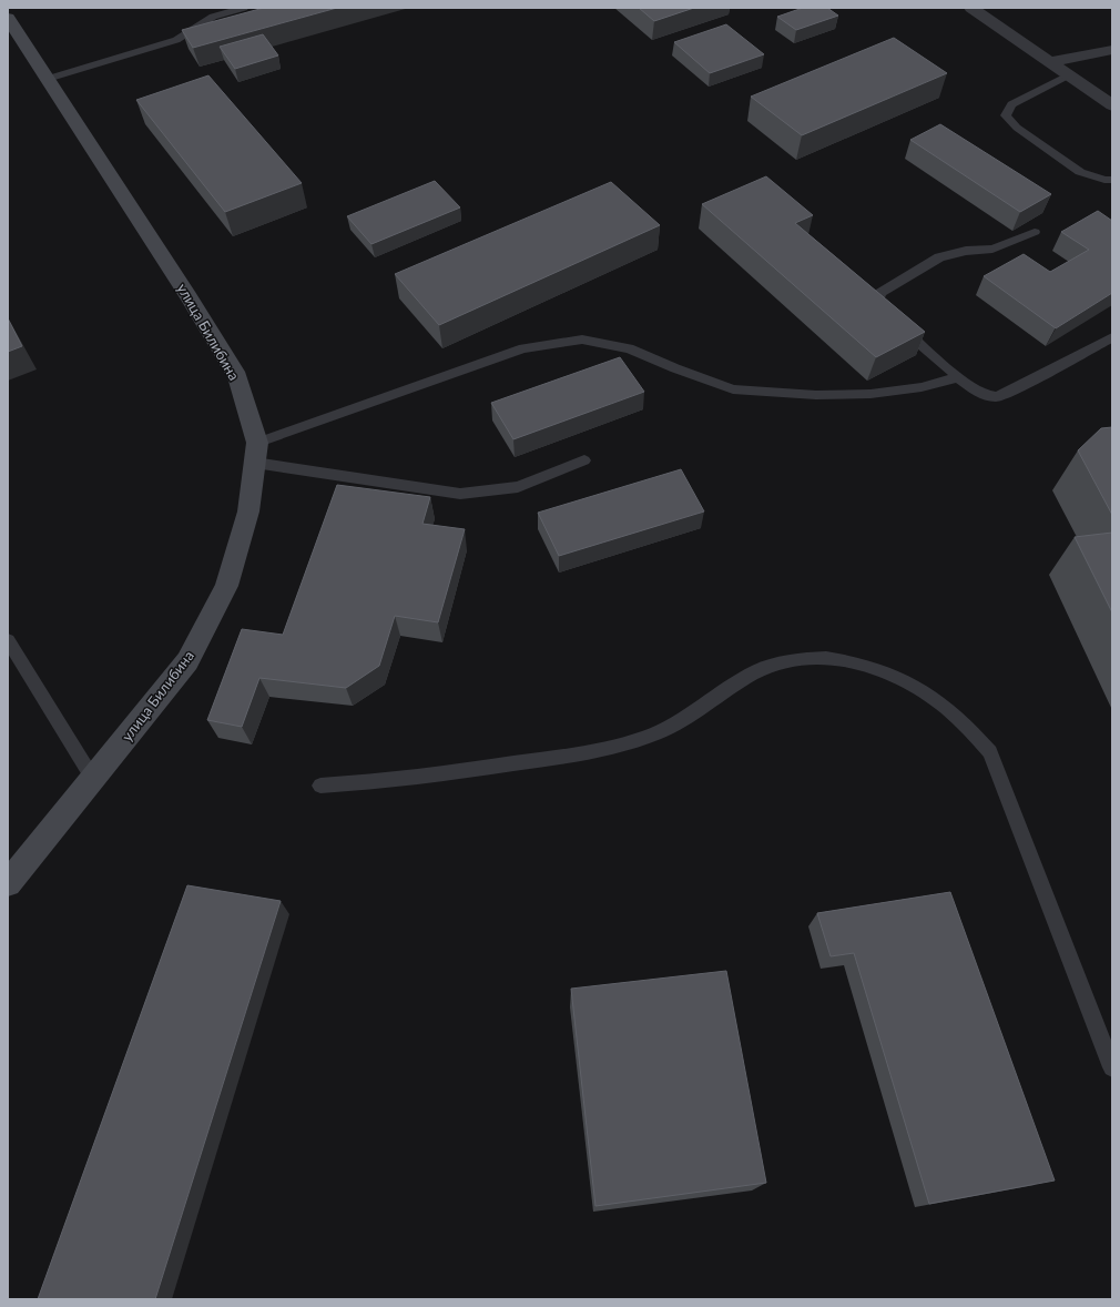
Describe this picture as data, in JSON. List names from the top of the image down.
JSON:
{
  "streets": {
    "main road": ["улица Билибина"]
  }
}
